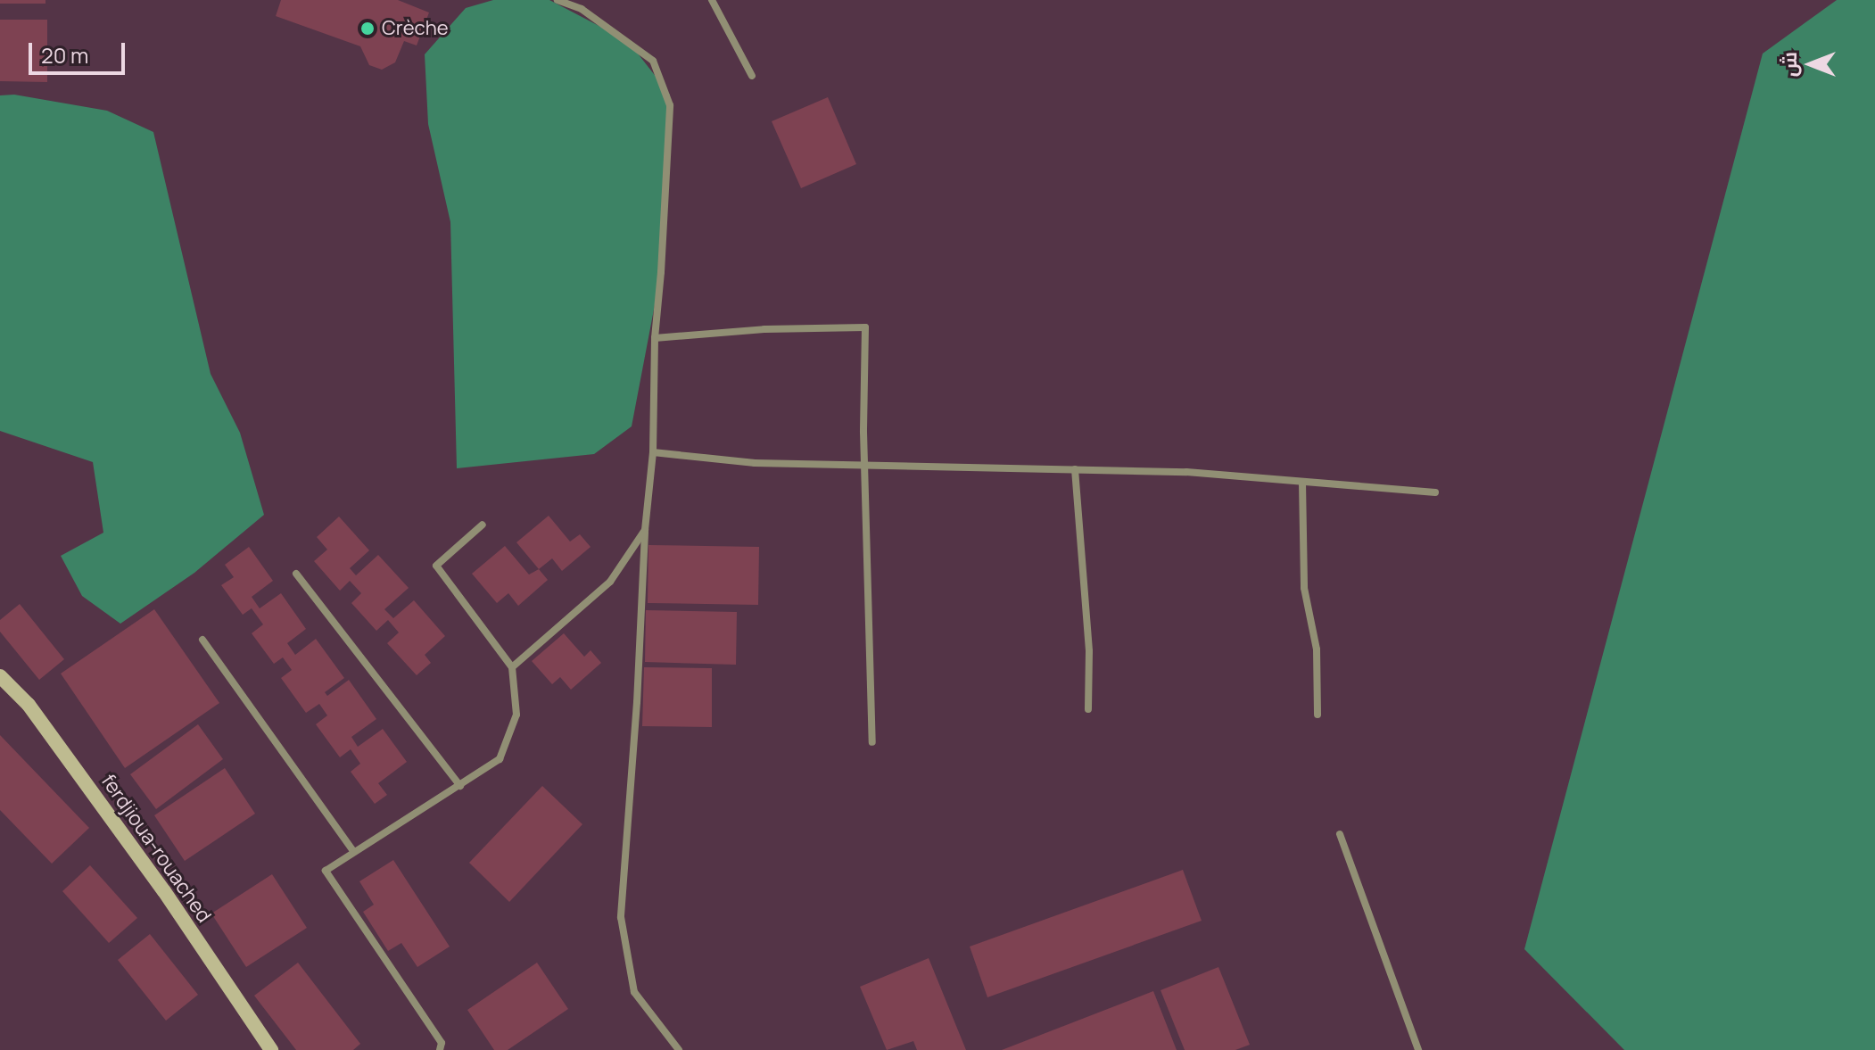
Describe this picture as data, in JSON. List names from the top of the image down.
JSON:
{
  "streets": {
    "main road": ["ferdjioua-rouached"]
  },
  "places": ["Crèche"],
  "scale_bar": "20 m",
  "north": "left"
}
